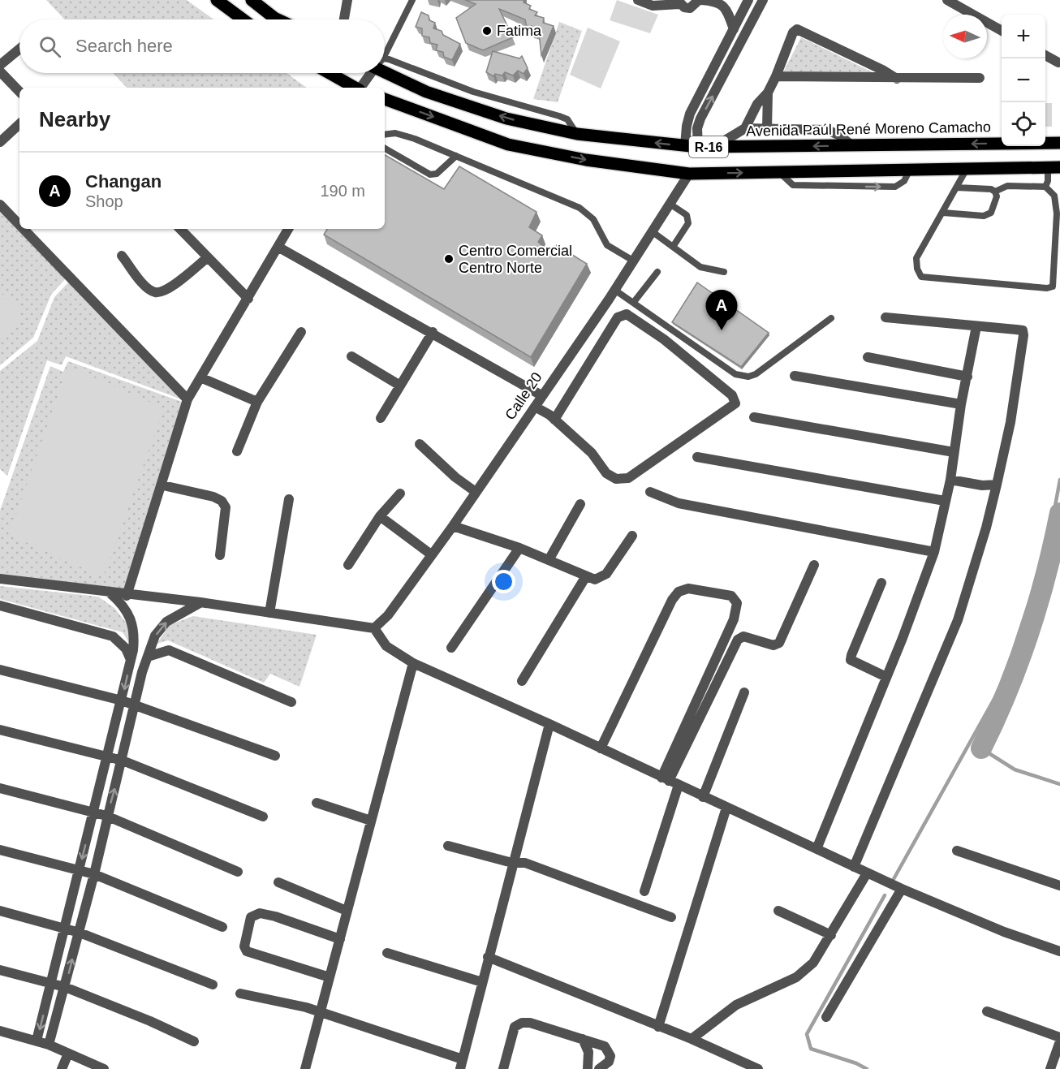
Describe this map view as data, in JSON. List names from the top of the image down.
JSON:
{
  "streets": {
    "main road": ["Avenida Paúl René Moreno Camacho", "R-16"],
    "street": ["Calle 20"]
  },
  "crossings": [
    ["R-16", "Calle 20"]
  ],
  "places": ["Fatima", "Centro Comercial Centro Norte"],
  "north": "left",
  "page": {
    "map_buttons": ["+", "−"],
    "search": "Search here",
    "heading": "Nearby",
    "list": [
      {
        "mark": "A",
        "name": "Changan",
        "note": "Shop",
        "value": "190 m"
      }
    ],
    "pins": "A"
  }
}
